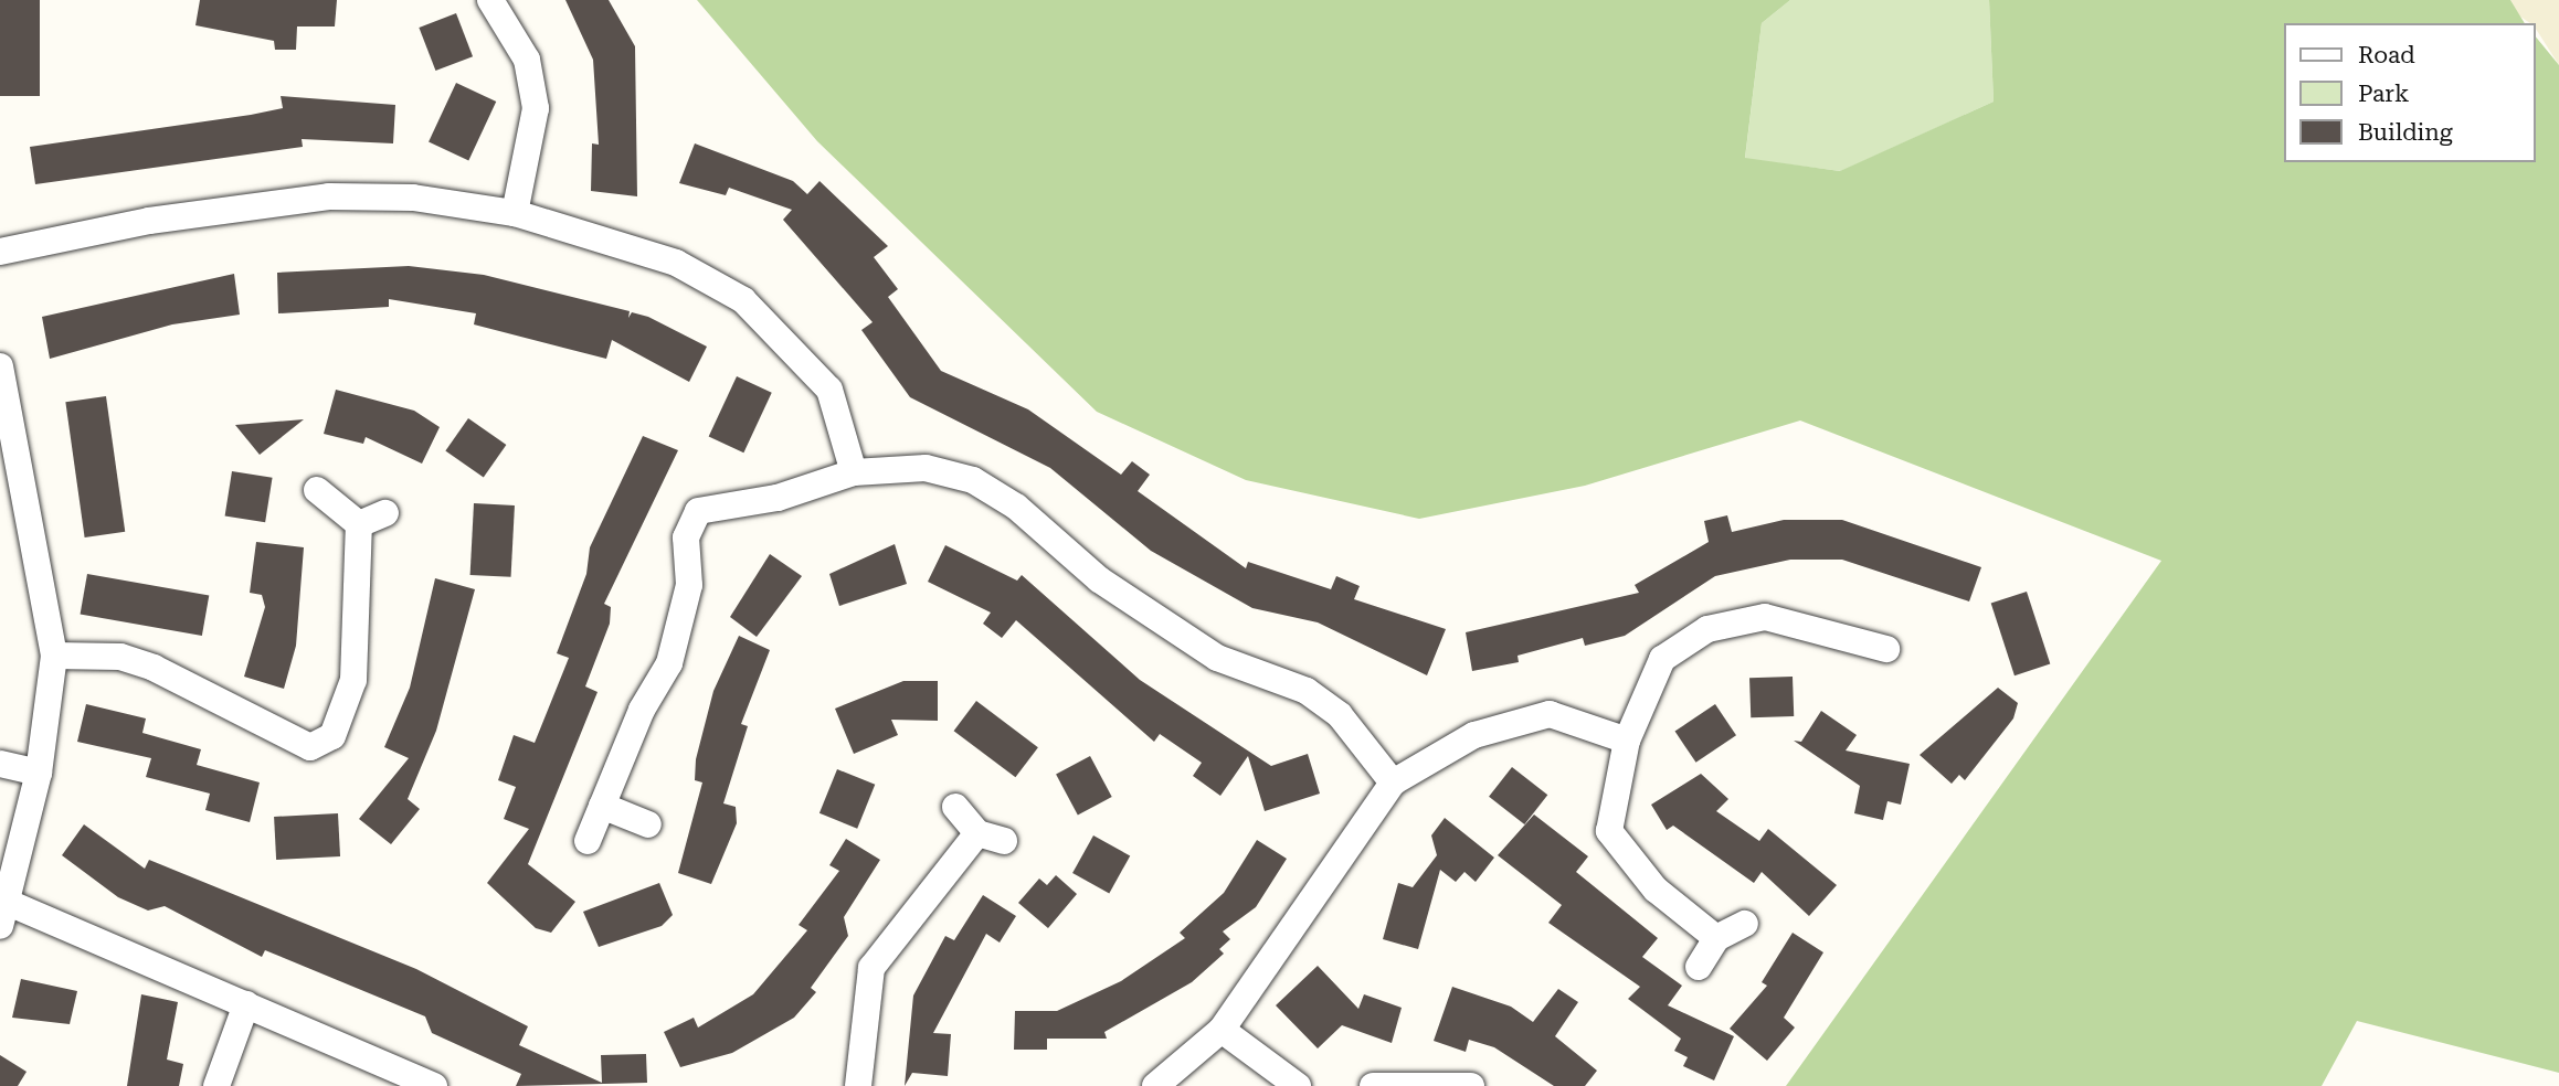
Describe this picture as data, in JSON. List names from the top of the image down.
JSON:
{
  "legend": ["Road", "Park", "Building"]
}
